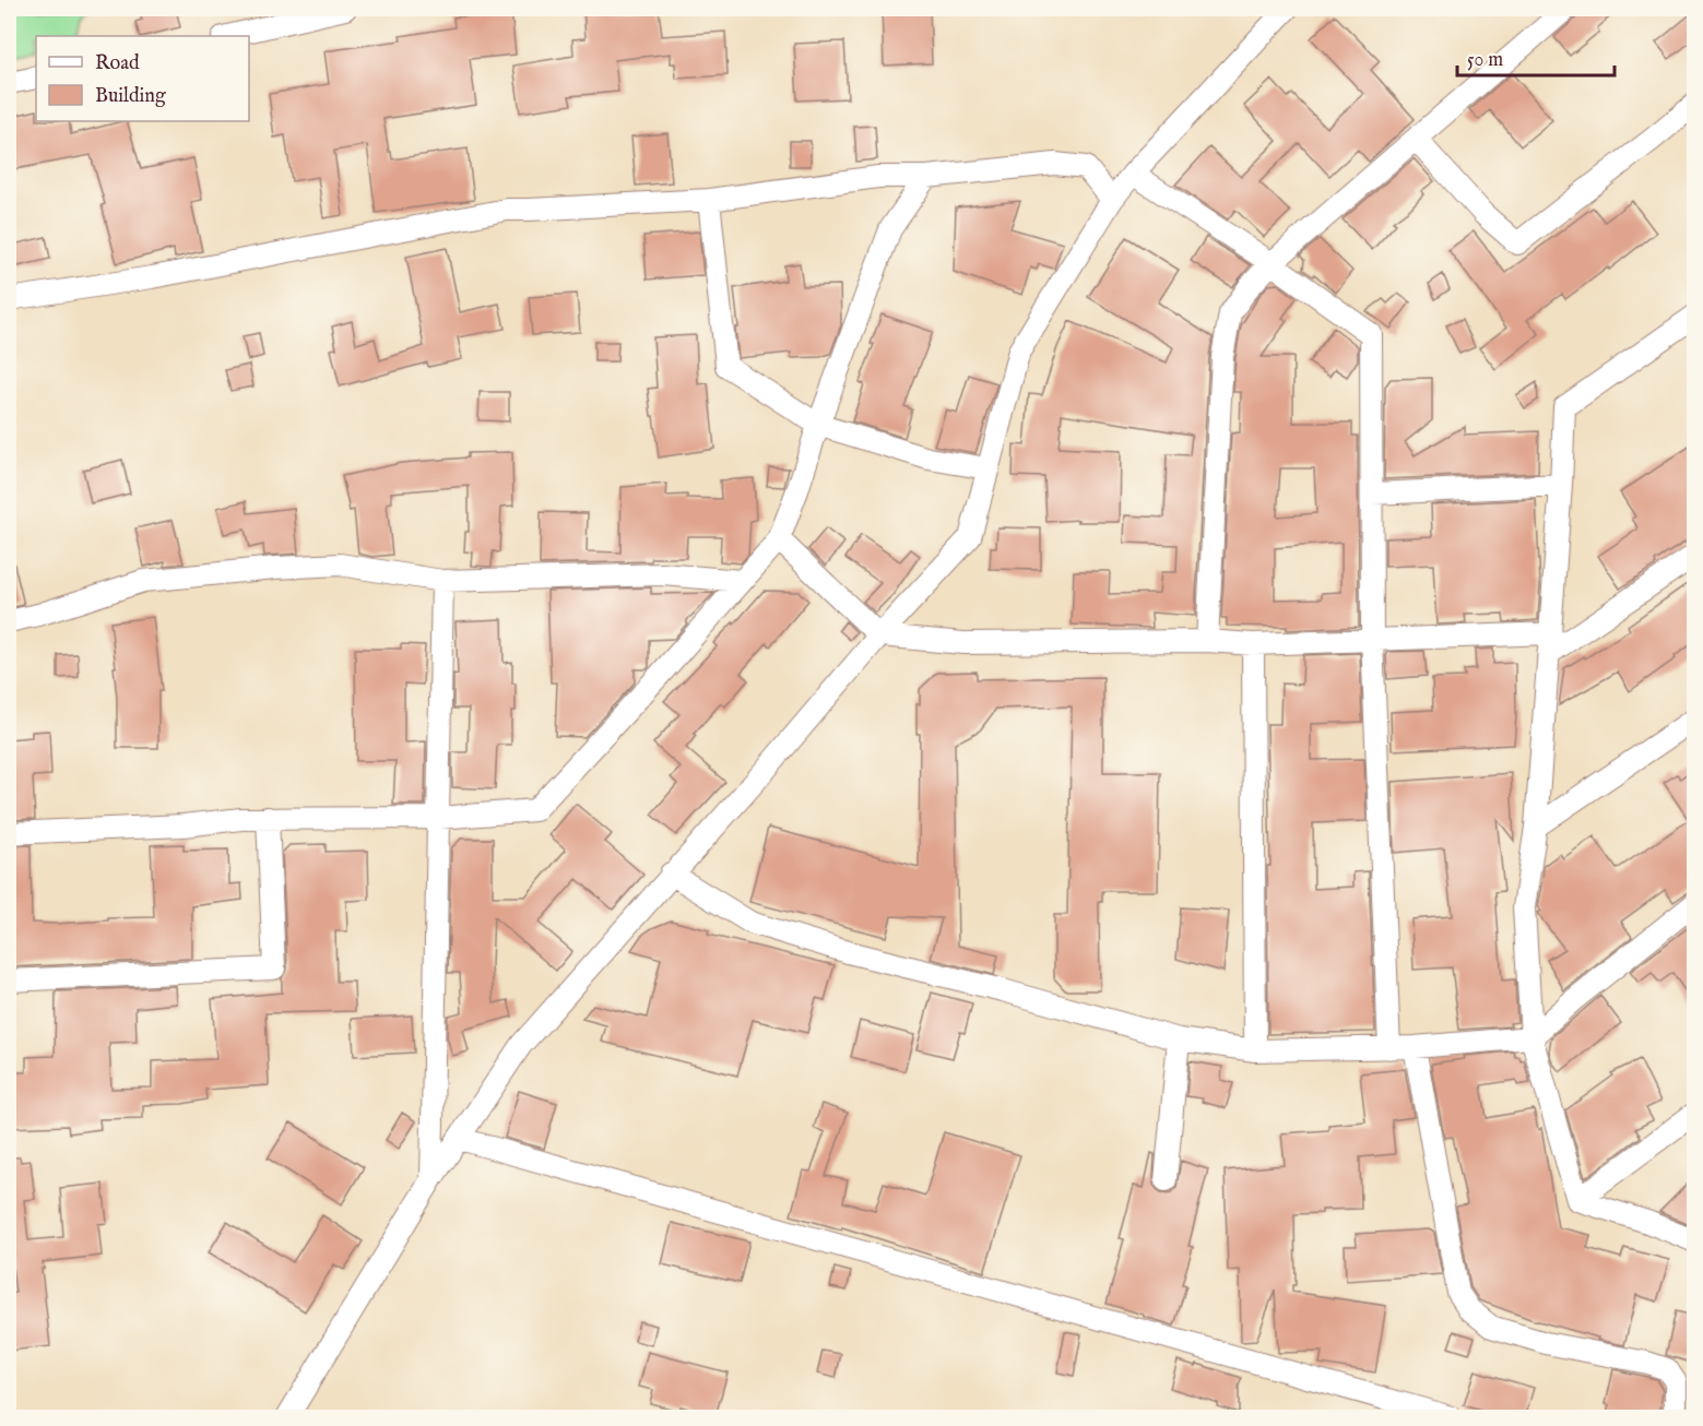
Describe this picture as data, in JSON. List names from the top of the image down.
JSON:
{
  "legend": ["Road", "Building"],
  "scale_bar": "50 m"
}
